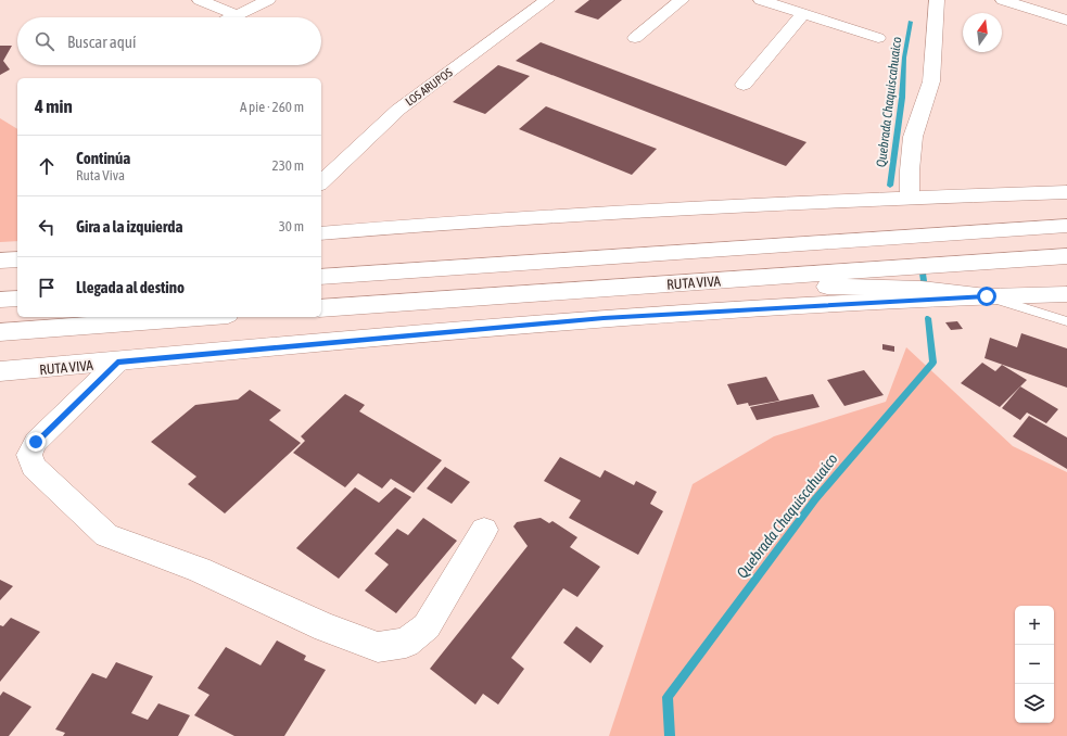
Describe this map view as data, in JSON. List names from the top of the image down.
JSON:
{
  "streets": {
    "main road": ["LOS ARUPOS", "RUTA VIVA"]
  },
  "water": ["Quebrada Chaquiscahuaico"],
  "north": "top",
  "page": {
    "search": "Buscar aquí",
    "heading": ["4 min", "A pie · 260 m"],
    "list": [
      ["Continúa", "Ruta Viva", "230 m"],
      ["Gira a la izquierda", "30 m"],
      "Llegada al destino"
    ],
    "map_buttons": ["+", "−"]
  }
}
